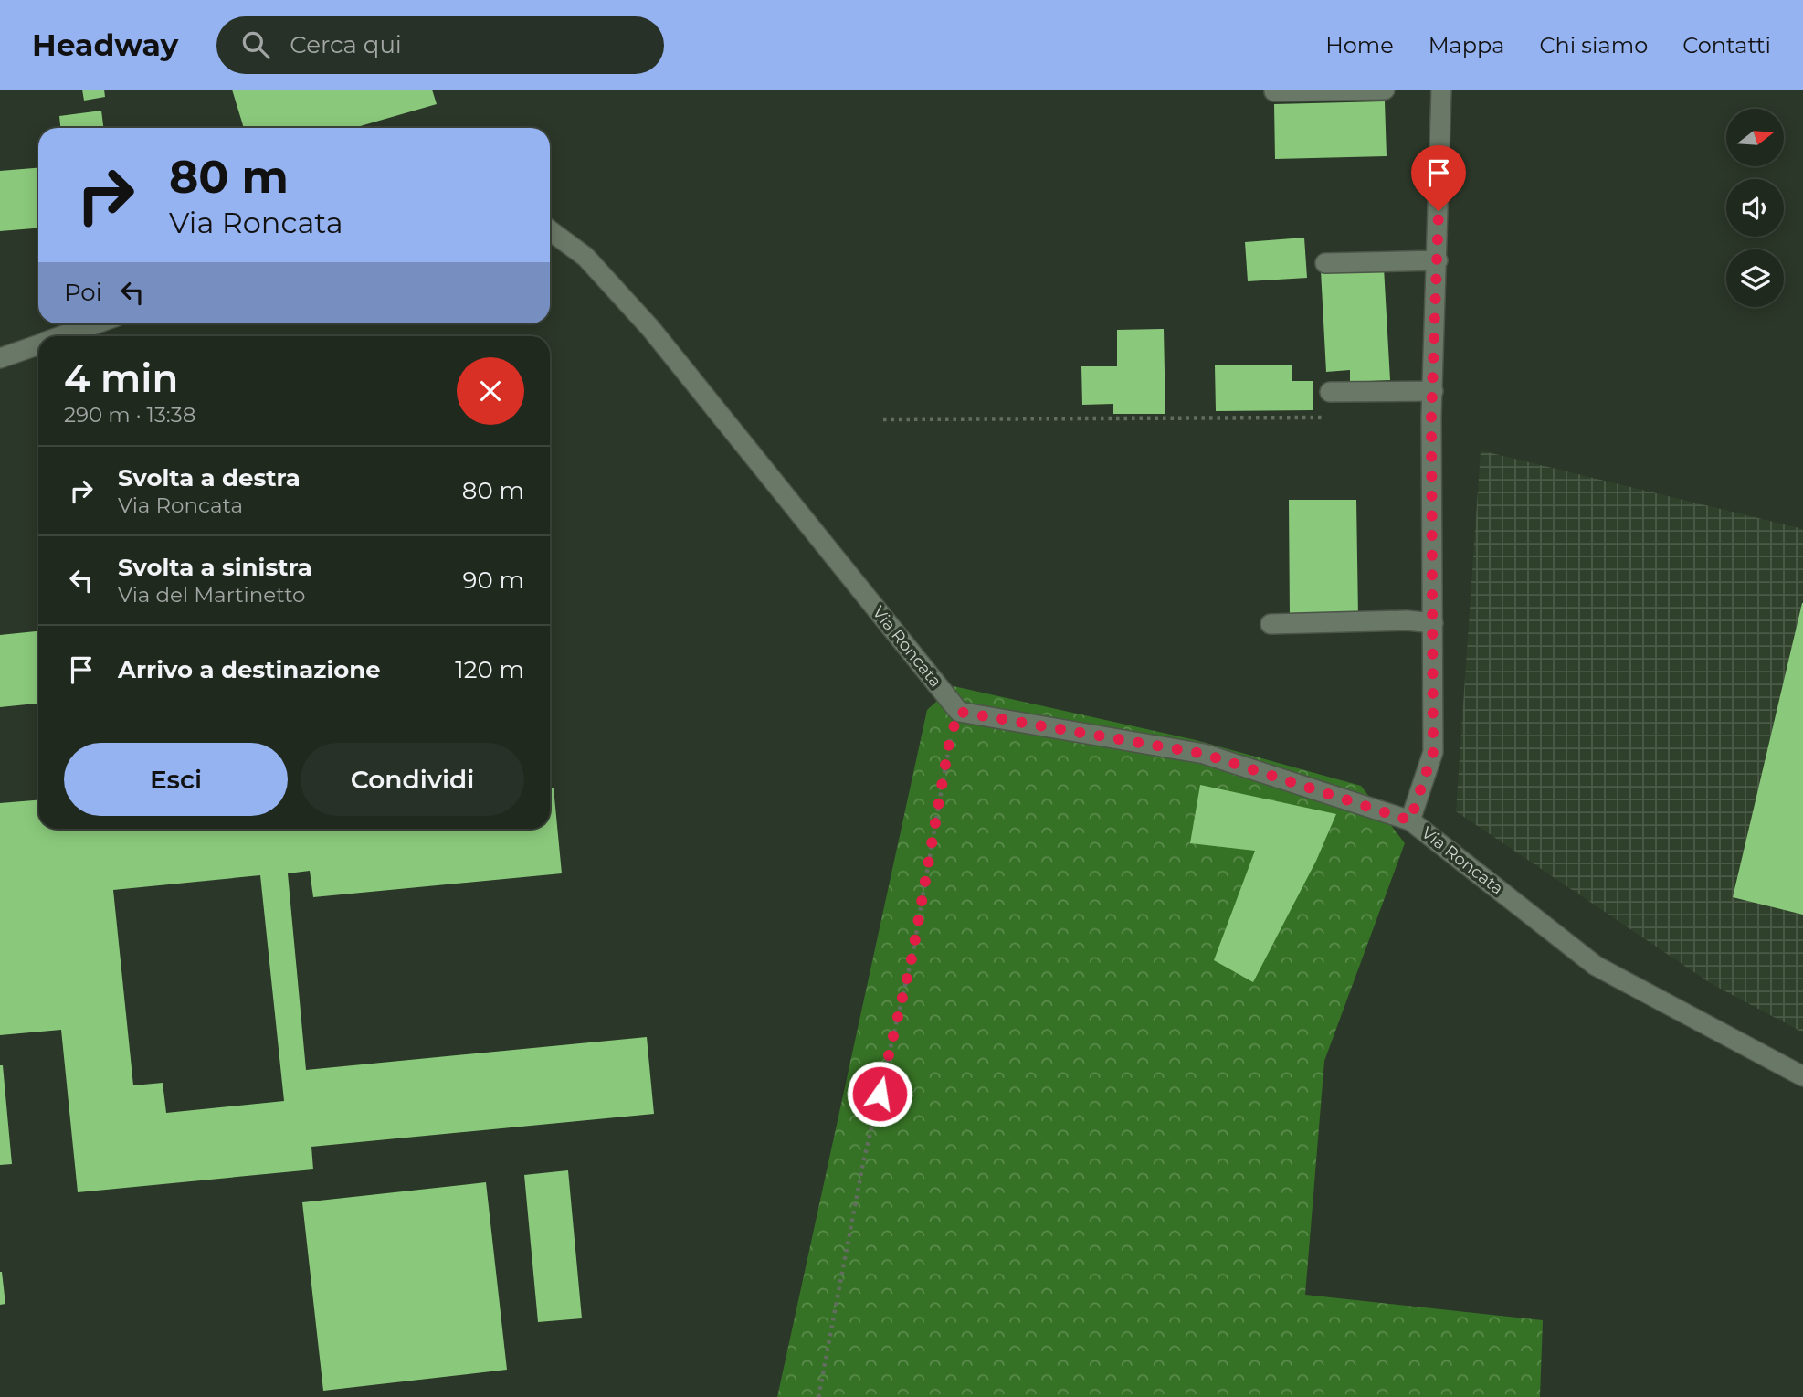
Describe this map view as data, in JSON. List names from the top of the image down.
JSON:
{
  "streets": {
    "street": ["Via Roncata"]
  },
  "north": "right",
  "page": {
    "header": "Headway",
    "search": "Cerca qui",
    "nav": [
      "Home",
      "Mappa",
      "Chi siamo",
      "Contatti"
    ],
    "turn": ["80 m", "Via Roncata"],
    "then": "Poi",
    "heading": ["4 min", "290 m · 13:38"],
    "list": [
      {
        "name": "Svolta a destra",
        "note": "Via Roncata",
        "value": "80 m"
      },
      {
        "name": "Svolta a sinistra",
        "note": "Via del Martinetto",
        "value": "90 m"
      },
      {
        "name": "Arrivo a destinazione",
        "value": "120 m"
      }
    ],
    "buttons": ["Esci", "Condividi"]
  }
}
